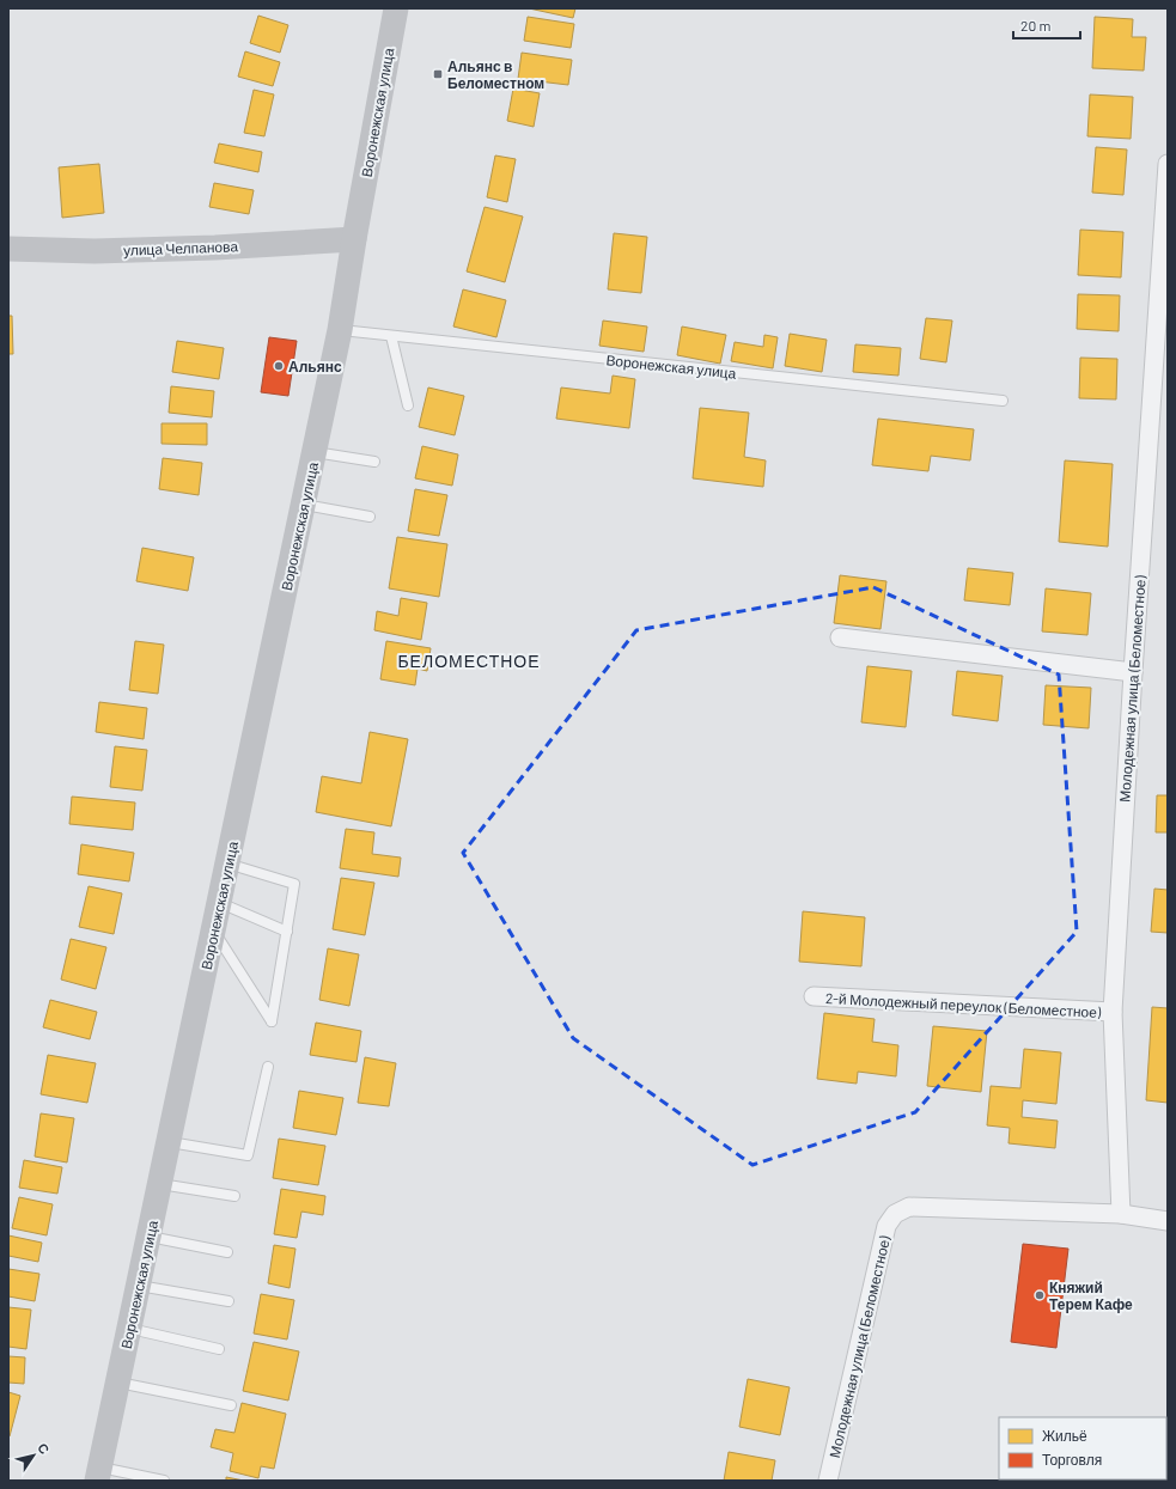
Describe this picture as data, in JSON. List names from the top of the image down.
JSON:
{
  "streets": {
    "street": [
      "Воронежская улица",
      "улица Челпанова",
      "Молодежная улица (Беломестное)",
      "2-й Молодежный переулок (Беломестное)"
    ]
  },
  "crossings": [
    ["Воронежская улица", "улица Челпанова"],
    ["Молодежная улица (Беломестное)", "2-й Молодежный переулок (Беломестное)"]
  ],
  "districts": ["БЕЛОМЕСТНОЕ"],
  "places": {
    "transit": ["Альянс в Беломестном"],
    "other": ["Альянс", "Княжий Терем Кафе"]
  },
  "legend": ["Жильё", "Торговля"],
  "scale_bar": "20 m",
  "north": "top right"
}
